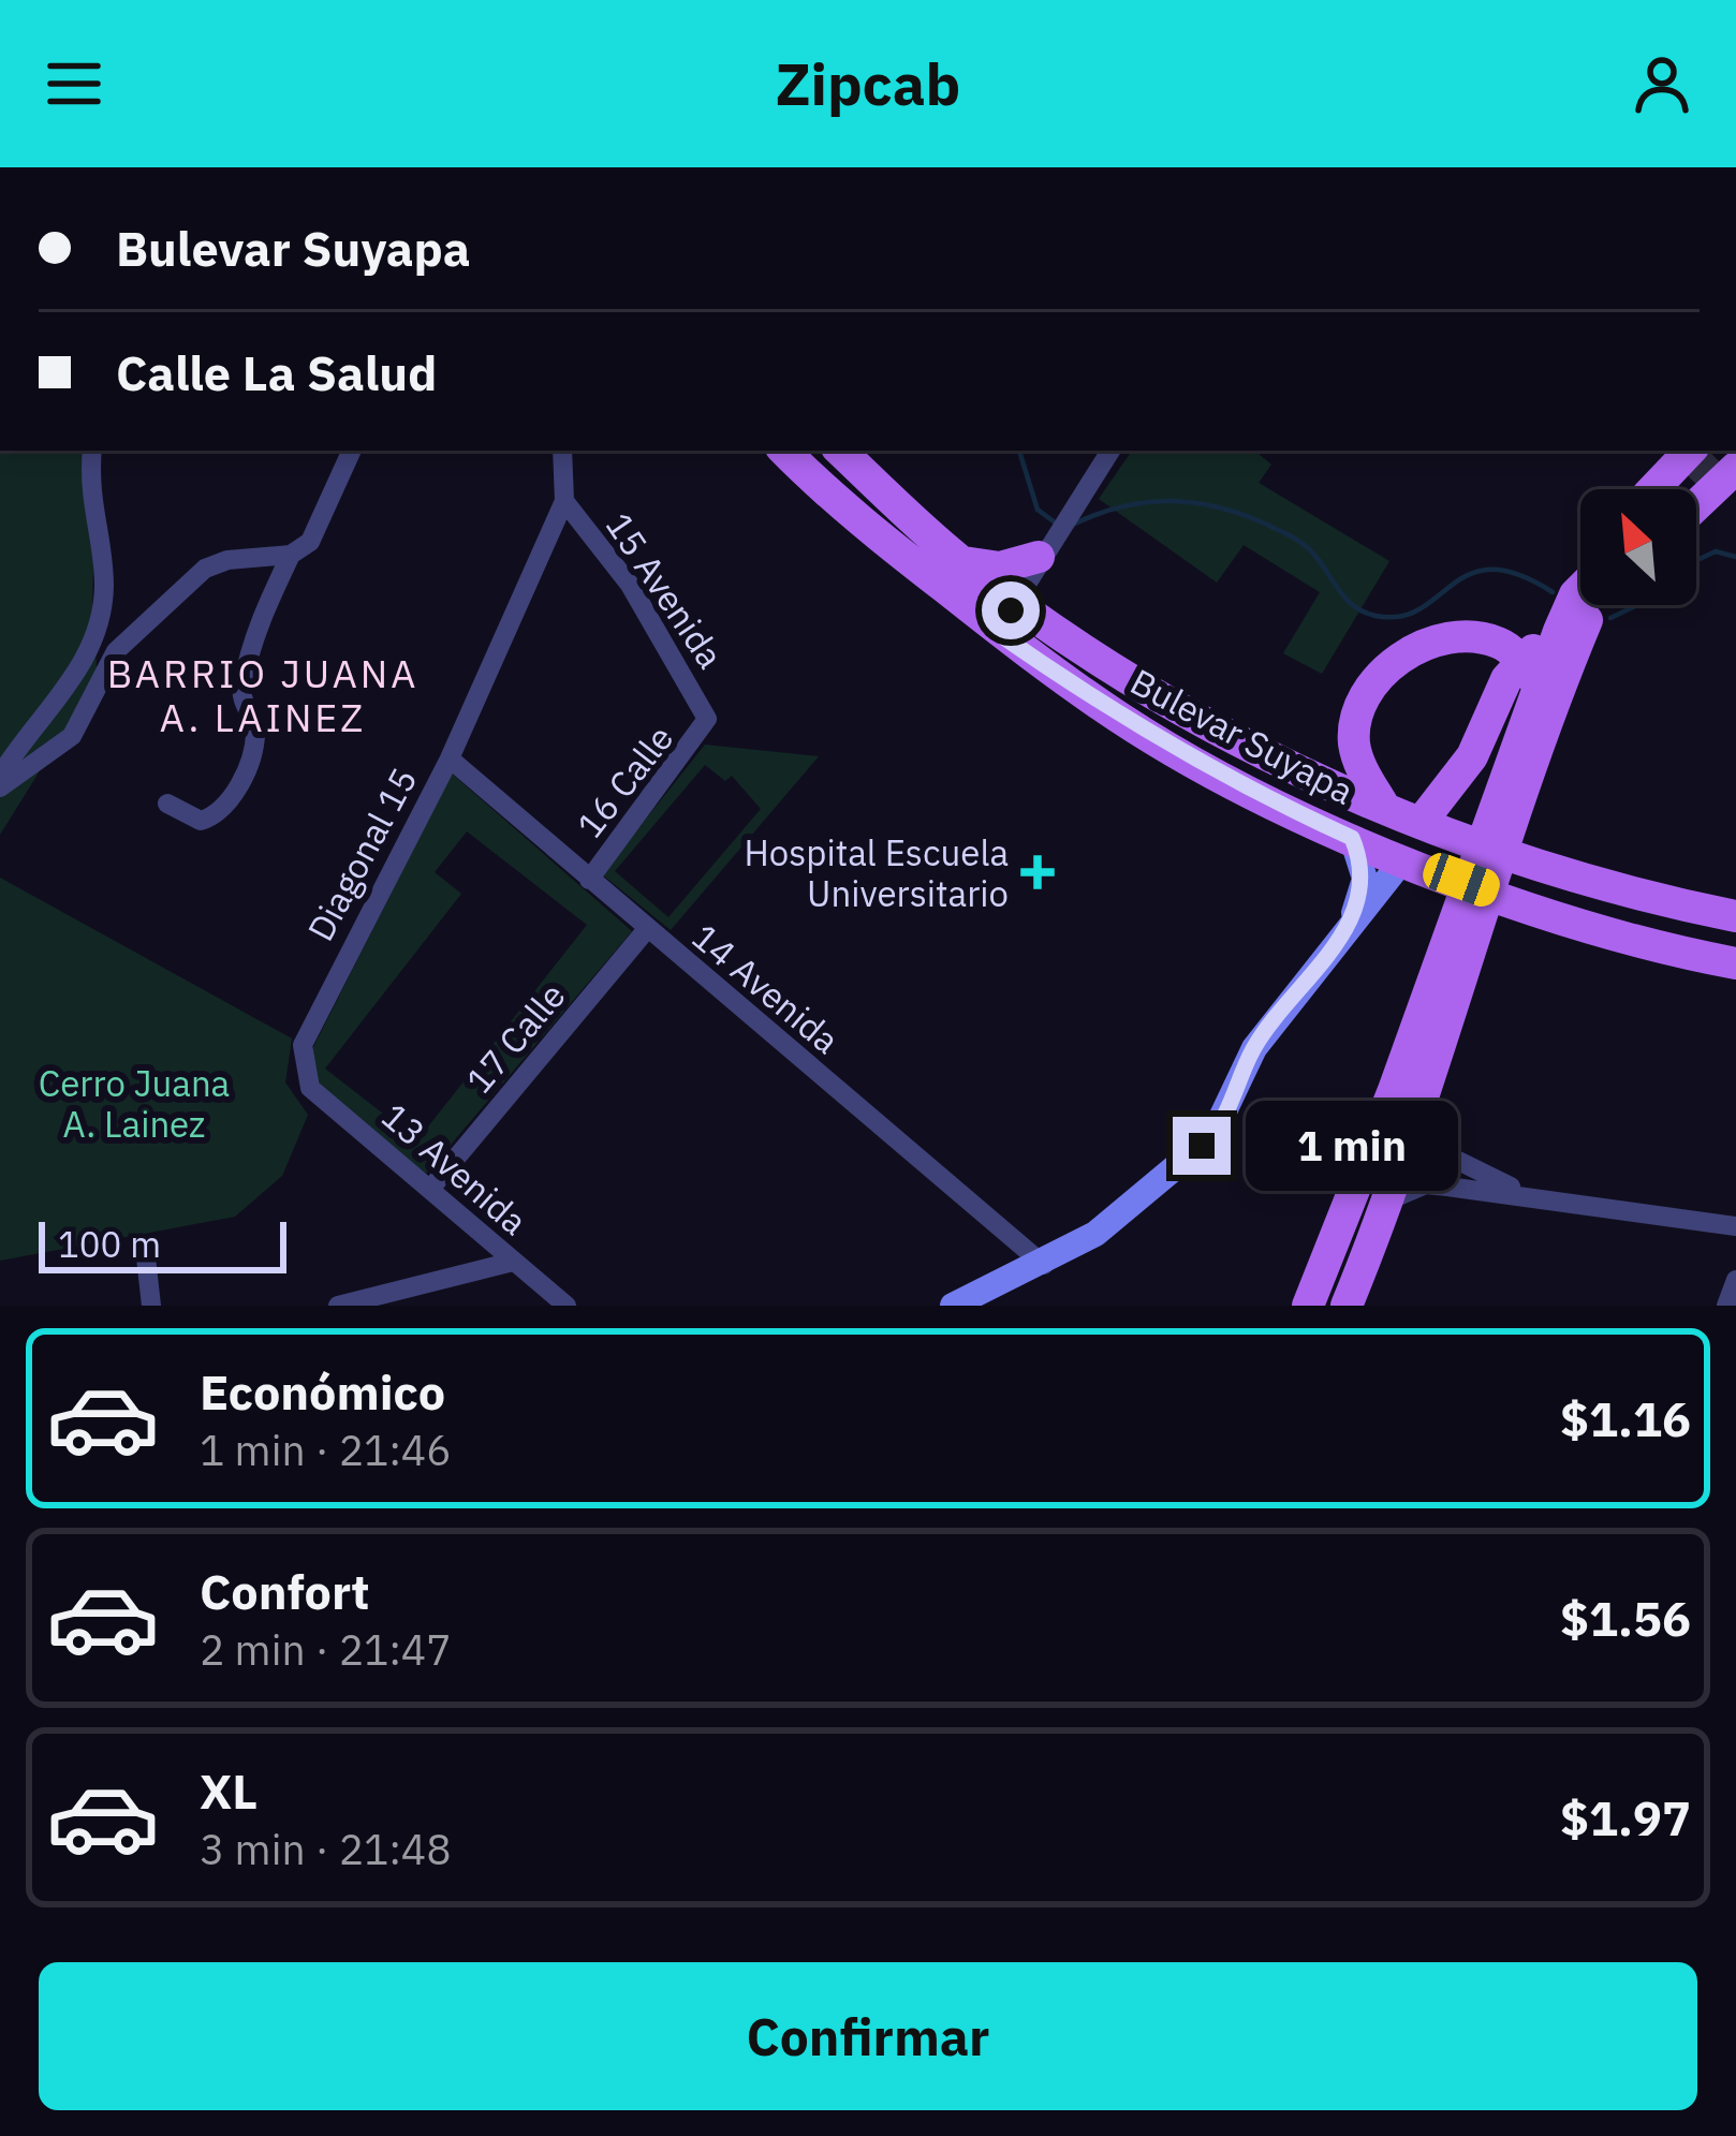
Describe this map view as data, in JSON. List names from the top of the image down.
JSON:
{
  "streets": {
    "main road": ["Bulevar Suyapa"],
    "street": [
      "15 Avenida",
      "16 Calle",
      "Diagonal 15",
      "14 Avenida",
      "17 Calle",
      "13 Avenida"
    ]
  },
  "crossings": [
    ["15 Avenida", "16 Calle"],
    ["15 Avenida", "Diagonal 15"],
    ["16 Calle", "14 Avenida"],
    ["Diagonal 15", "14 Avenida"],
    ["Diagonal 15", "13 Avenida"],
    ["14 Avenida", "17 Calle"],
    ["17 Calle", "13 Avenida"]
  ],
  "districts": ["BARRIO JUANA A. LAINEZ"],
  "parks": ["Cerro Juana A. Lainez"],
  "places": {
    "health": ["Hospital Escuela Universitario"]
  },
  "scale_bar": "100 m",
  "north": "top left",
  "page": {
    "header": "Zipcab",
    "banner": ["Bulevar Suyapa", "Calle La Salud"],
    "bubble": "1 min",
    "scale": "100 m",
    "list": [
      {
        "name": "Económico",
        "note": "1 min · 21:46",
        "value": "$1.16"
      },
      {
        "name": "Confort",
        "note": "2 min · 21:47",
        "value": "$1.56"
      },
      {
        "name": "XL",
        "note": "3 min · 21:48",
        "value": "$1.97"
      }
    ],
    "buttons": "Confirmar"
  }
}
